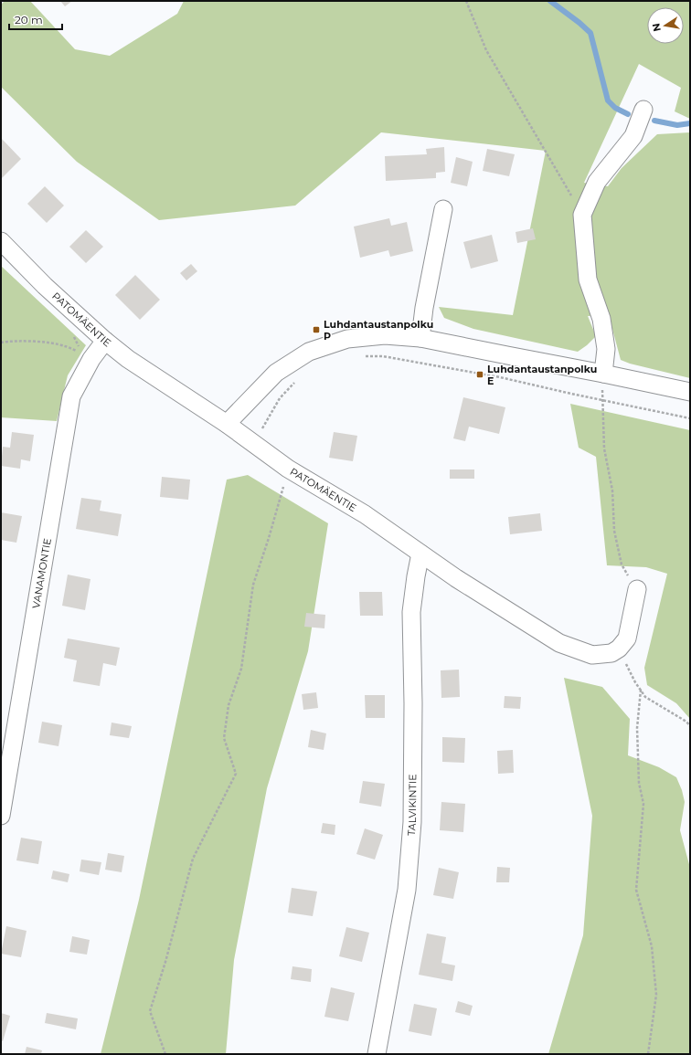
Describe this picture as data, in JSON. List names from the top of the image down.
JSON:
{
  "streets": {
    "street": ["PATOMÄENTIE", "VANAMONTIE", "TALVIKINTIE"]
  },
  "crossings": [
    ["PATOMÄENTIE", "VANAMONTIE"],
    ["PATOMÄENTIE", "TALVIKINTIE"]
  ],
  "places": {
    "transit": ["Luhdantaustanpolku P", "Luhdantaustanpolku E"]
  },
  "scale_bar": "20 m",
  "north": "left"
}
